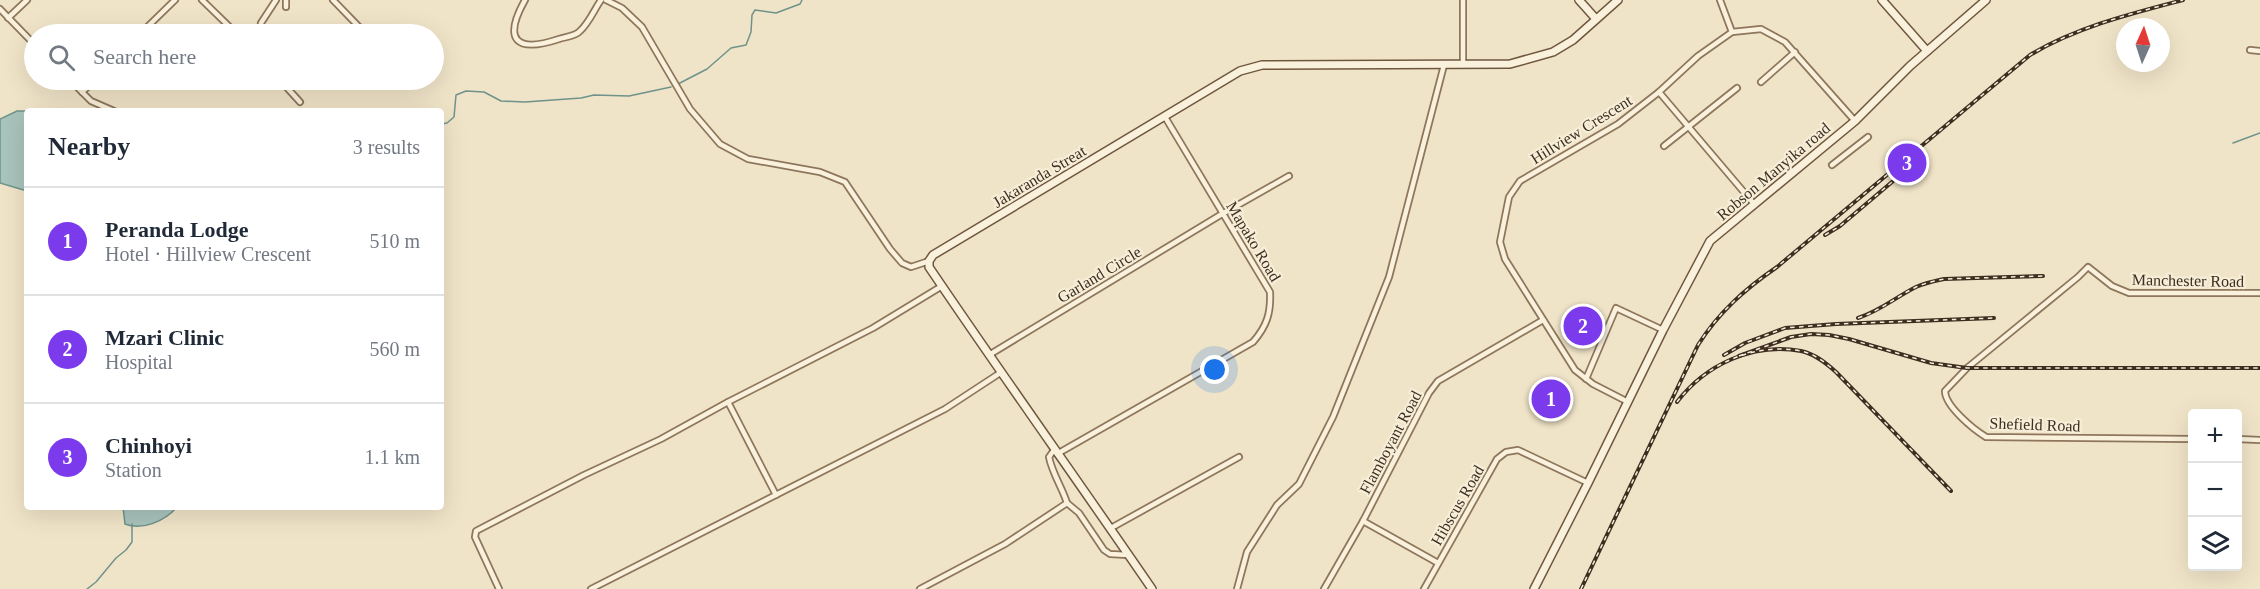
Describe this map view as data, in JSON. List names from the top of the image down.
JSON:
{
  "streets": {
    "street": [
      "Hillview Crescent",
      "Robson Manyika road",
      "Jakaranda Streat",
      "Mapako Road",
      "Garland Circle",
      "Manchester Road",
      "Shefield Road",
      "Flamboyant Road",
      "Hibscus Road"
    ]
  },
  "crossings": [
    ["Hillview Crescent", "Robson Manyika road"],
    ["Hillview Crescent", "Flamboyant Road"],
    ["Robson Manyika road", "Hibscus Road"],
    ["Jakaranda Streat", "Mapako Road"],
    ["Mapako Road", "Garland Circle"],
    ["Manchester Road", "Shefield Road"]
  ],
  "north": "top",
  "page": {
    "search": "Search here",
    "heading": ["Nearby", "3 results"],
    "pins": ["3", "2", "1"],
    "list": [
      {
        "mark": "1",
        "name": "Peranda Lodge",
        "note": "Hotel · Hillview Crescent",
        "value": "510 m"
      },
      {
        "mark": "2",
        "name": "Mzari Clinic",
        "note": "Hospital",
        "value": "560 m"
      },
      {
        "mark": "3",
        "name": "Chinhoyi",
        "note": "Station",
        "value": "1.1 km"
      }
    ],
    "map_buttons": ["+", "−"]
  }
}
